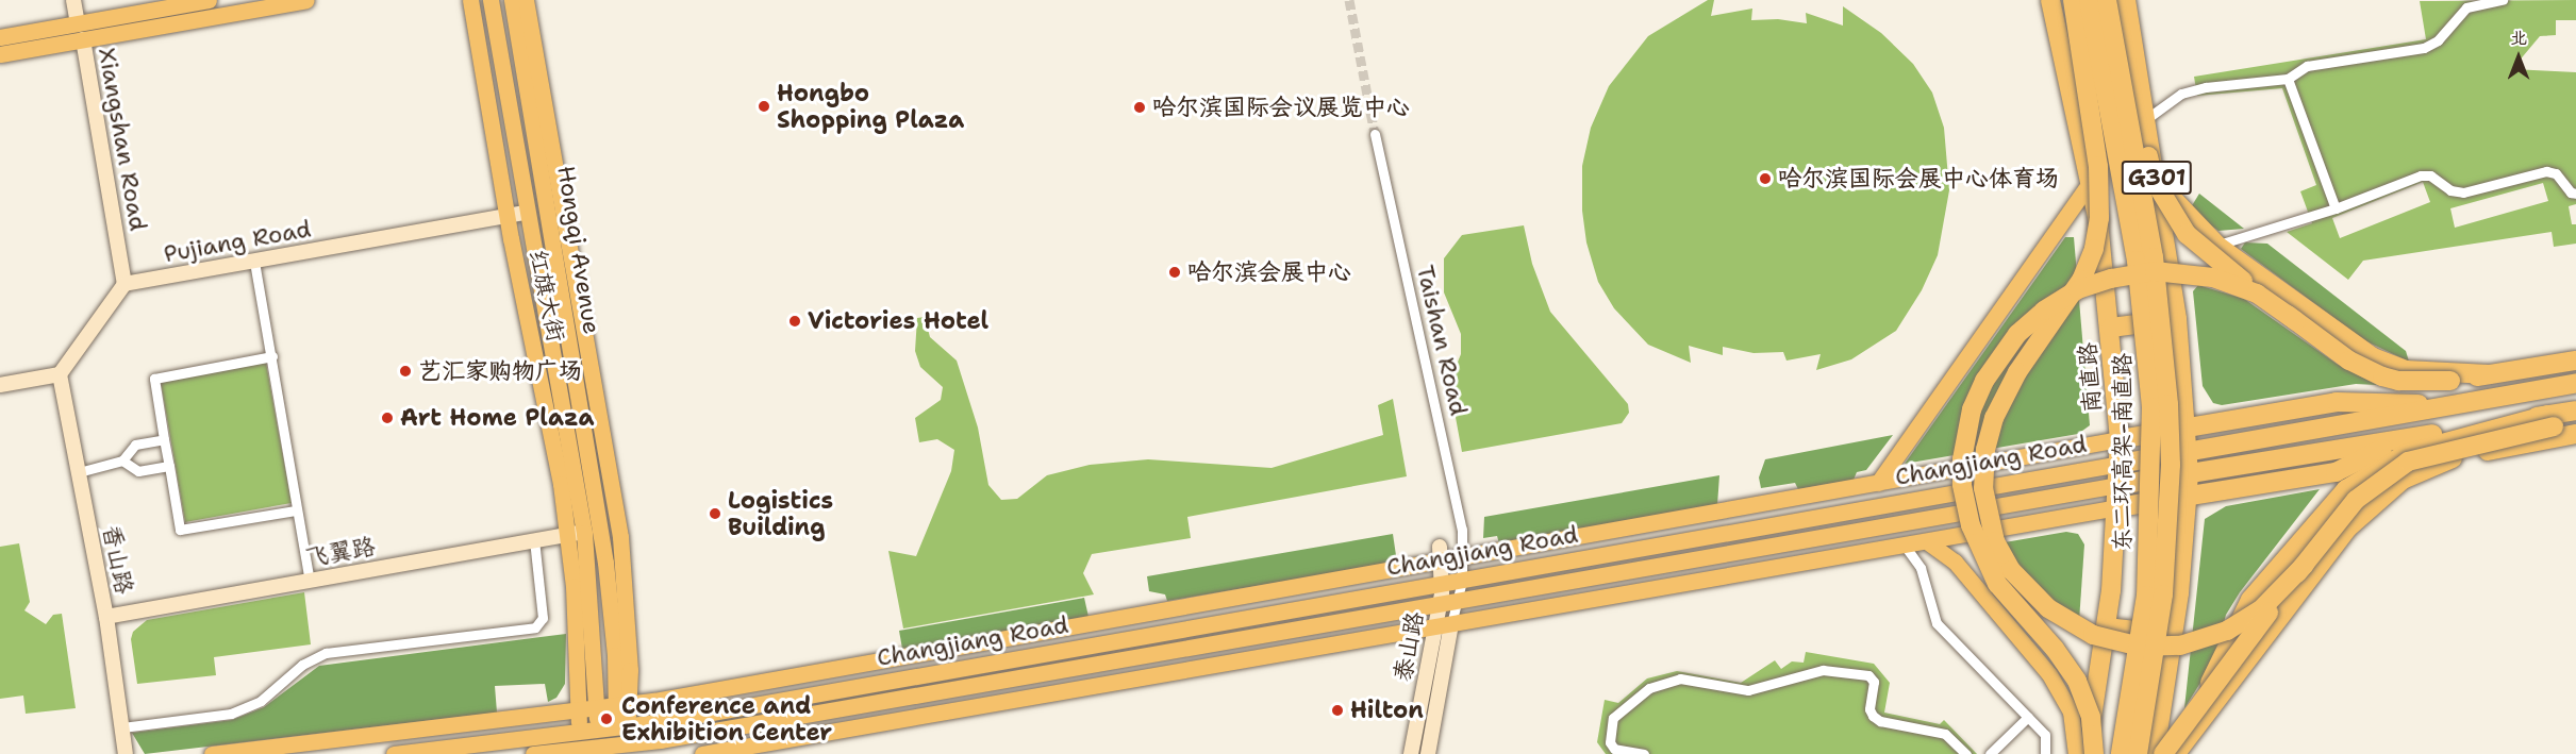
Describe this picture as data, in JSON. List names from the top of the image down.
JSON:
{
  "streets": {
    "highway": [
      "G301",
      "南直路",
      "东二环高架-南直路",
      "Changjiang Road"
    ],
    "main road": ["Hongqi Avenue", "红旗大街"],
    "street": [
      "Xiangshan Road",
      "Pujiang Road",
      "Taishan Road",
      "飞翼路",
      "香山路",
      "泰山路"
    ]
  },
  "crossings": [
    ["Xiangshan Road", "Pujiang Road"],
    ["G301", "Changjiang Road"],
    ["Pujiang Road", "Hongqi Avenue"],
    ["Pujiang Road", "红旗大街"],
    ["Hongqi Avenue", "红旗大街"],
    ["Hongqi Avenue", "Changjiang Road"],
    ["Hongqi Avenue", "飞翼路"],
    ["红旗大街", "Changjiang Road"],
    ["红旗大街", "飞翼路"],
    ["Taishan Road", "泰山路"],
    ["南直路", "Changjiang Road"],
    ["Changjiang Road", "泰山路"],
    ["飞翼路", "香山路"]
  ],
  "places": [
    "Hongbo Shopping Plaza",
    "哈尔滨国际会议展览中心",
    "哈尔滨国际会展中心体育场",
    "哈尔滨会展中心",
    "Victories Hotel",
    "艺汇家购物广场",
    "Art Home Plaza",
    "Logistics Building",
    "Hilton",
    "Conference and Exhibition Center"
  ],
  "north": "top"
}
